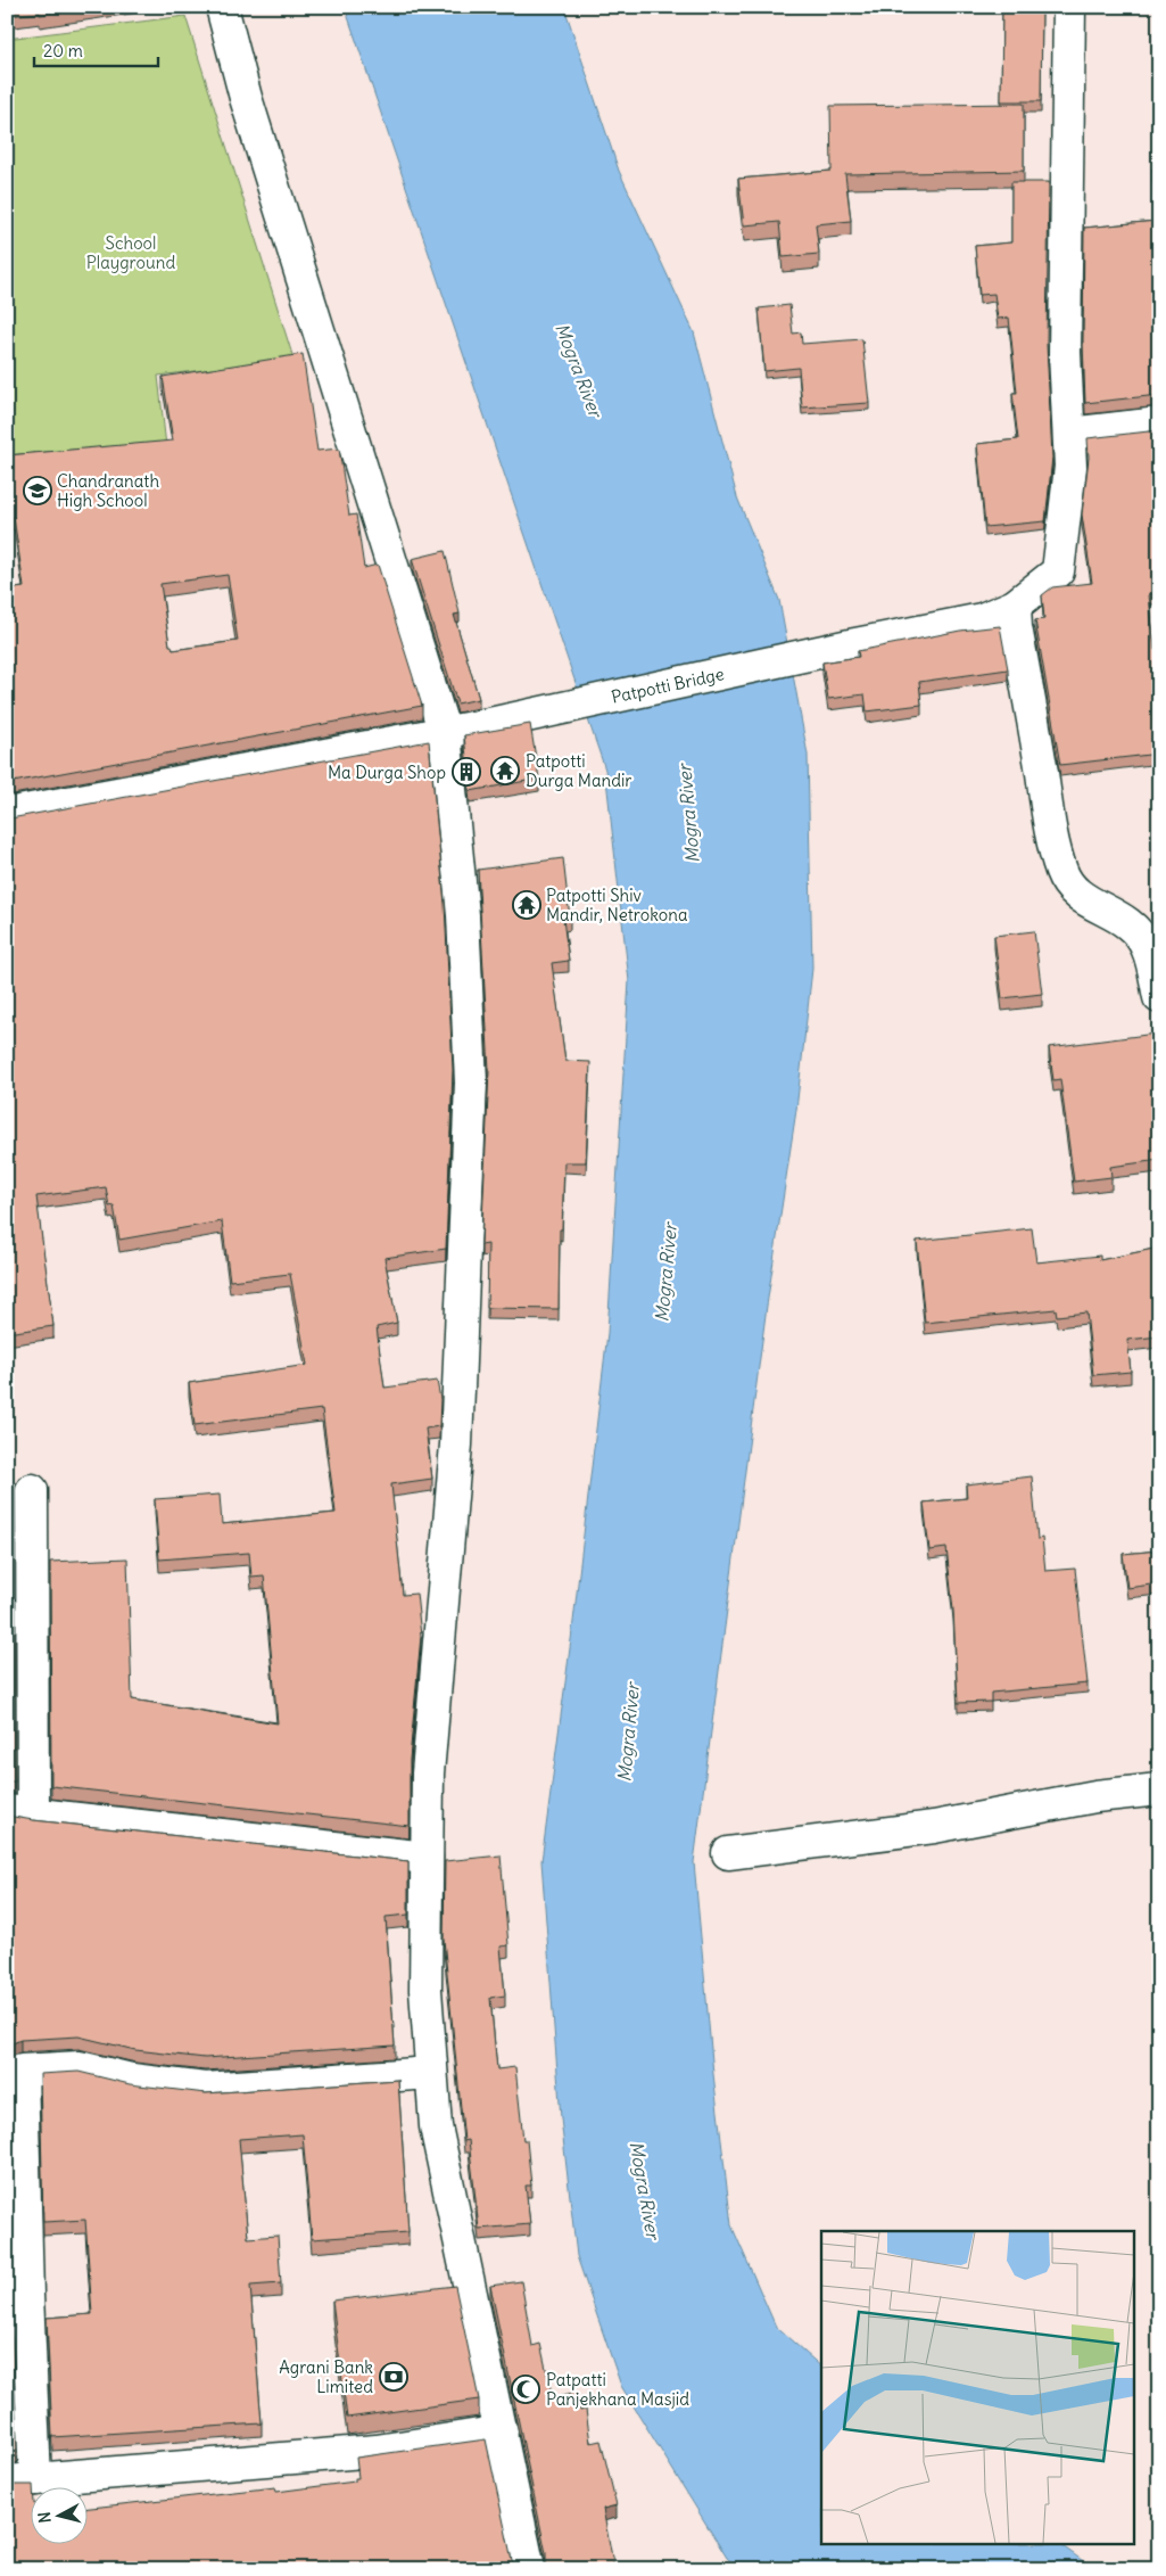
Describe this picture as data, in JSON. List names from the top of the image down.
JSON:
{
  "streets": {
    "street": ["Patpotti Bridge"]
  },
  "water": ["Mogra River"],
  "parks": ["School Playground"],
  "places": {
    "school or university": ["Chandranath High School"],
    "temple": ["Patpotti Durga Mandir", "Patpotti Shiv Mandir, Netrokona"],
    "building": ["Ma Durga Shop"],
    "bank": ["Agrani Bank Limited"],
    "mosque": ["Patpatti Panjekhana Masjid"]
  },
  "scale_bar": "20 m",
  "north": "left"
}
